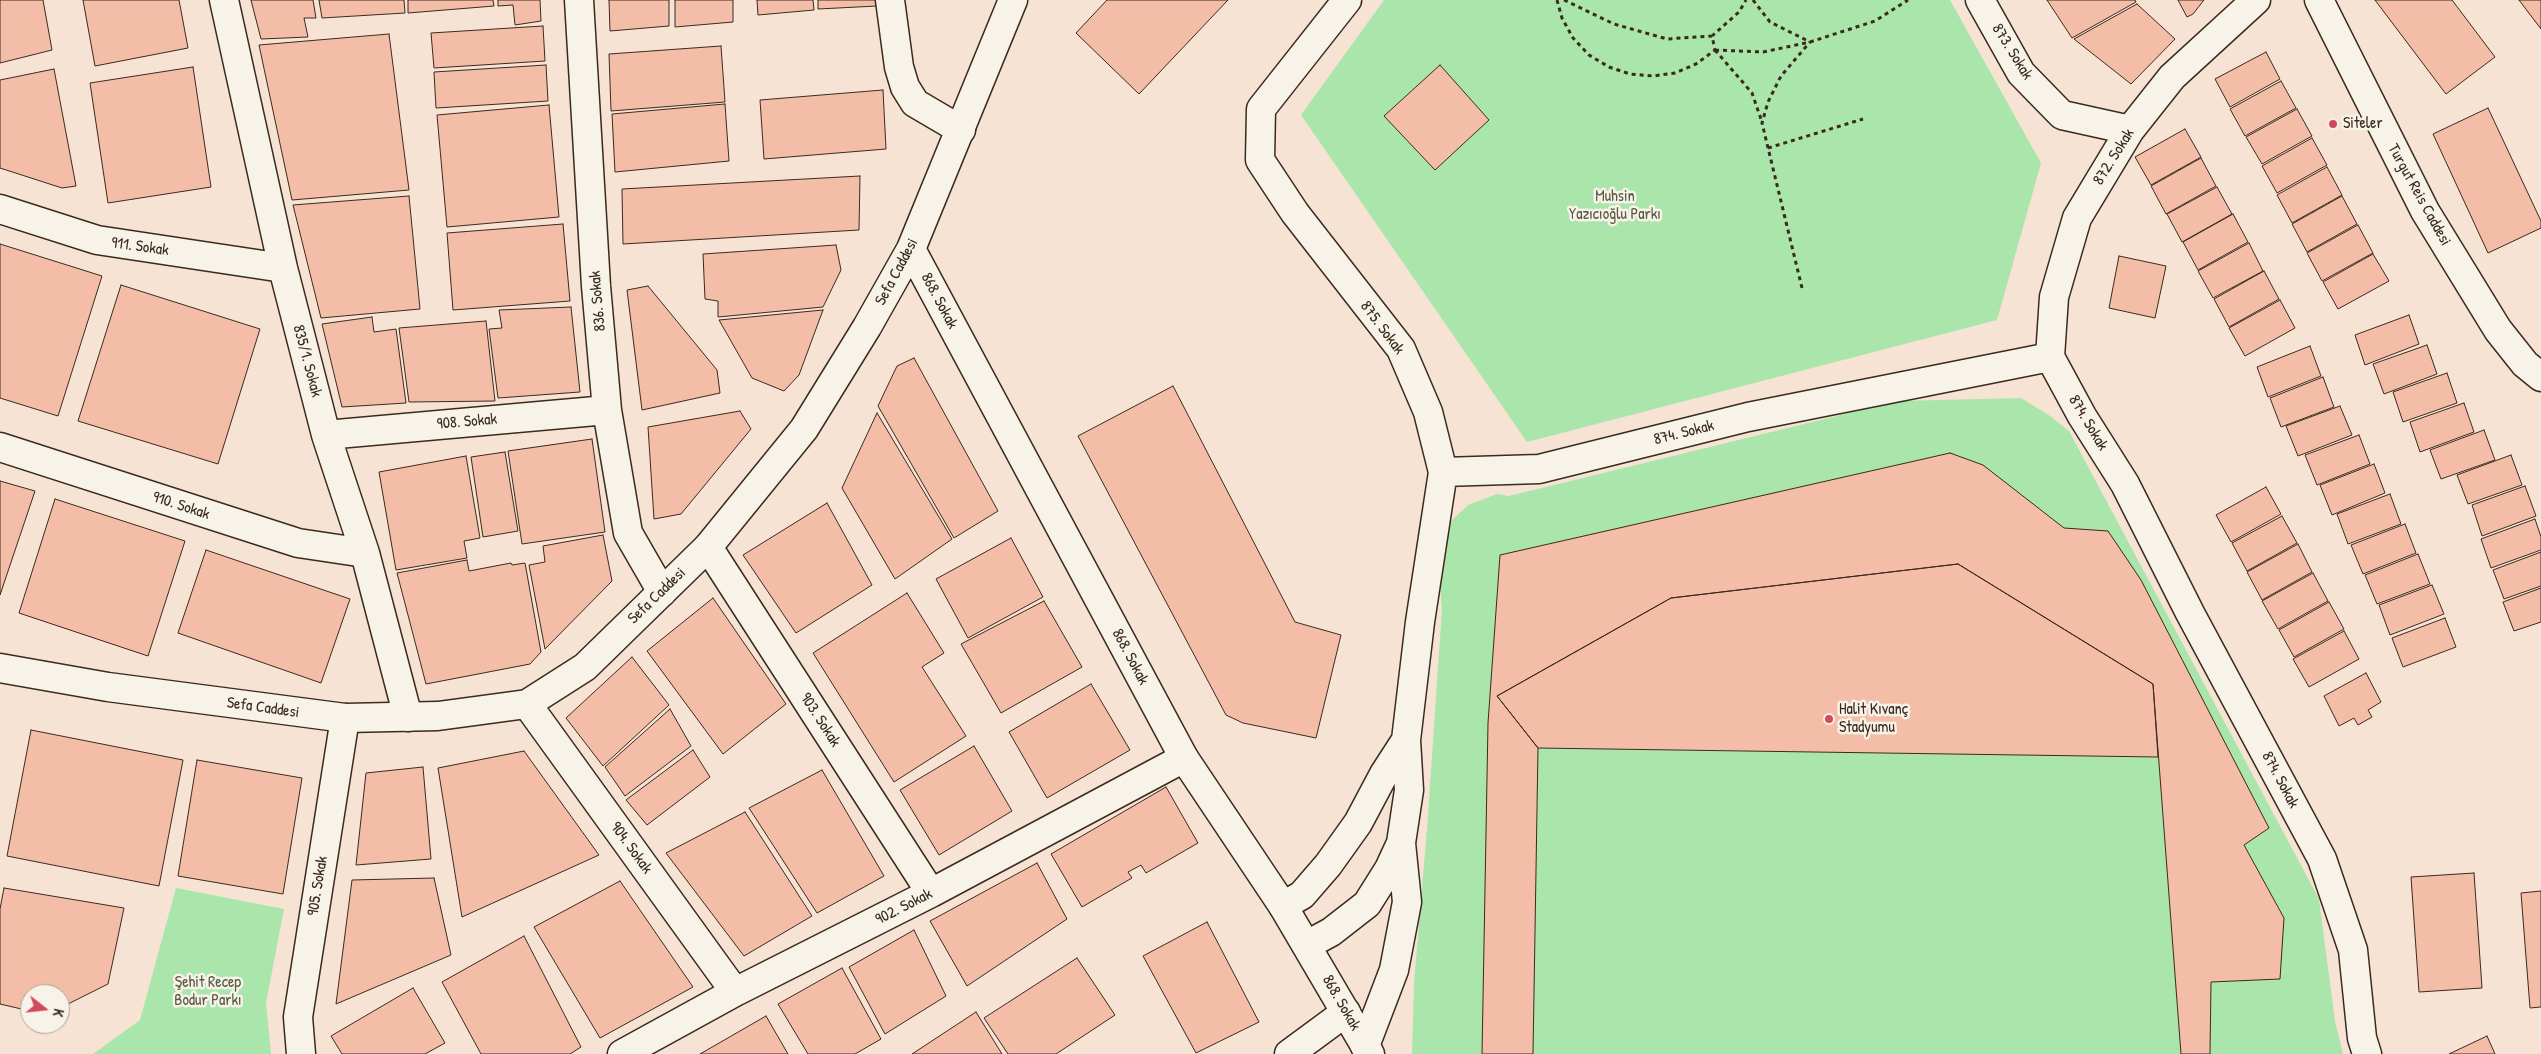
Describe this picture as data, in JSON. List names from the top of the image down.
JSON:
{
  "streets": {
    "street": [
      "873. Sokak",
      "872. Sokak",
      "Turgut Reis Caddesi",
      "911. Sokak",
      "Sefa Caddesi",
      "836. Sokak",
      "868. Sokak",
      "875. Sokak",
      "835/1. Sokak",
      "908. Sokak",
      "874. Sokak",
      "910. Sokak",
      "903. Sokak",
      "904. Sokak",
      "905. Sokak",
      "902. Sokak"
    ]
  },
  "crossings": [
    ["873. Sokak", "872. Sokak"],
    ["872. Sokak", "874. Sokak"],
    ["911. Sokak", "835/1. Sokak"],
    ["Sefa Caddesi", "836. Sokak"],
    ["Sefa Caddesi", "868. Sokak"],
    ["Sefa Caddesi", "835/1. Sokak"],
    ["Sefa Caddesi", "903. Sokak"],
    ["Sefa Caddesi", "904. Sokak"],
    ["Sefa Caddesi", "905. Sokak"],
    ["836. Sokak", "908. Sokak"],
    ["868. Sokak", "902. Sokak"],
    ["875. Sokak", "874. Sokak"],
    ["835/1. Sokak", "908. Sokak"],
    ["835/1. Sokak", "910. Sokak"],
    ["903. Sokak", "902. Sokak"],
    ["904. Sokak", "902. Sokak"]
  ],
  "parks": ["Muhsin Yazıcıoğlu Parkı", "Şehit Recep Bodur Parkı"],
  "places": ["Siteler", "Halit Kıvanç Stadyumu"],
  "north": "right"
}
